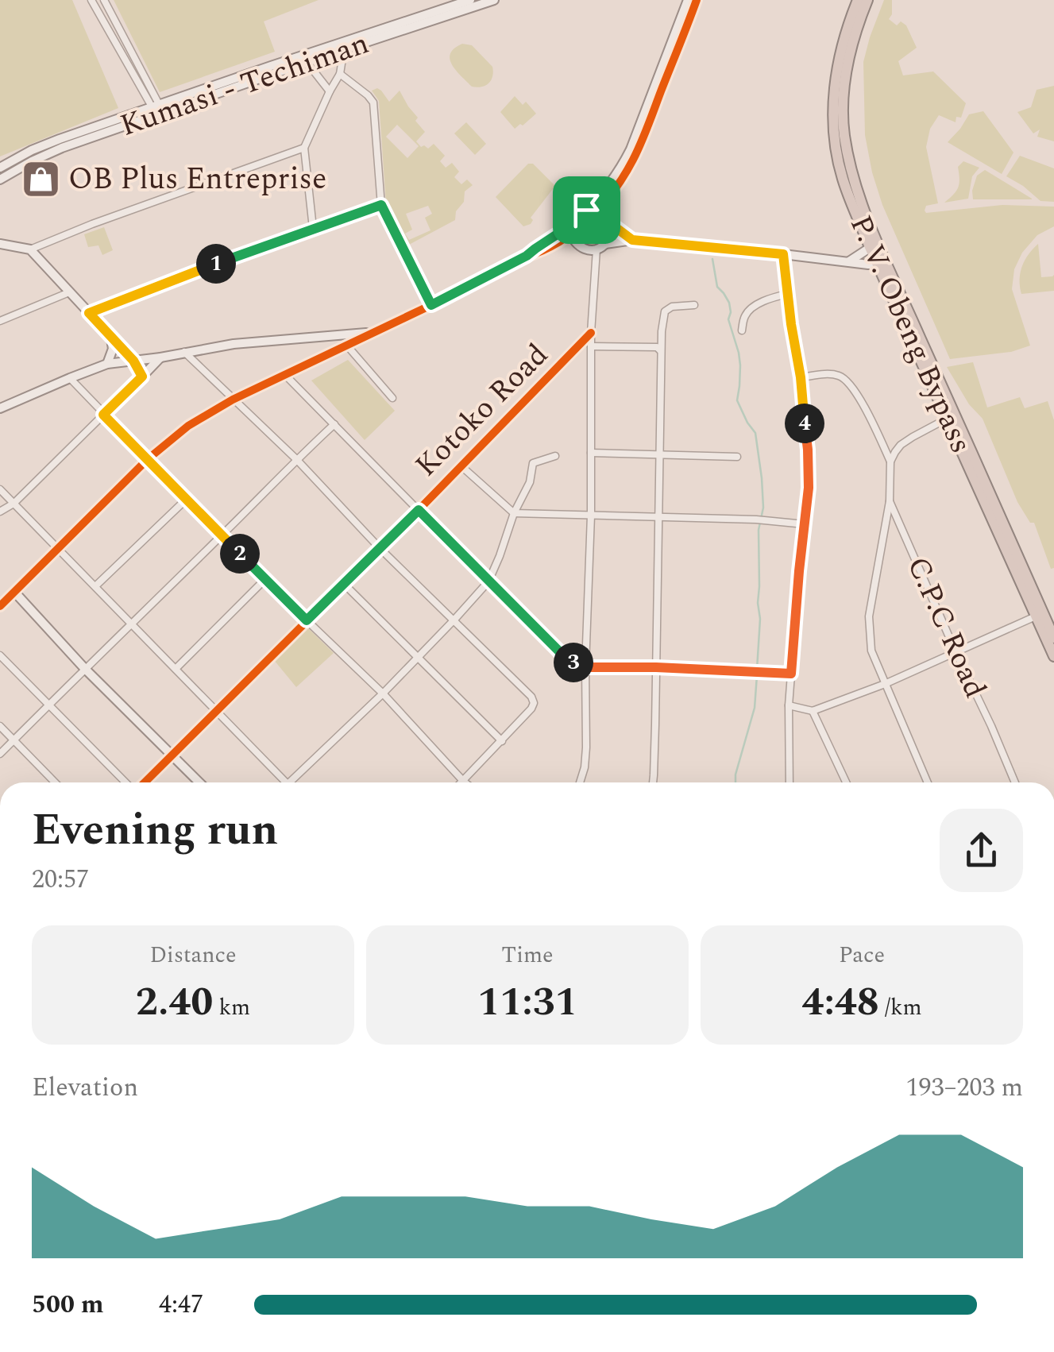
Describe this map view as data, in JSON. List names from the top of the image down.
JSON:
{
  "streets": {
    "highway": ["P. V. Obeng Bypass"],
    "street": ["Kumasi - Techiman", "Kotoko Road", "C.P.C Road"]
  },
  "places": {
    "shop": ["OB Plus Entreprise"]
  },
  "page": {
    "pins": [
      "1",
      "4",
      "2",
      "3"
    ],
    "heading": ["Evening run", "20:57"],
    "stats": [
      ["Distance", "2.40 km"],
      ["Time", "11:31"],
      ["Pace", "4:48 /km"]
    ],
    "chart": ["Elevation", "193–203 m"],
    "list": [
      {
        "name": "500 m",
        "note": "4:47"
      }
    ]
  }
}
